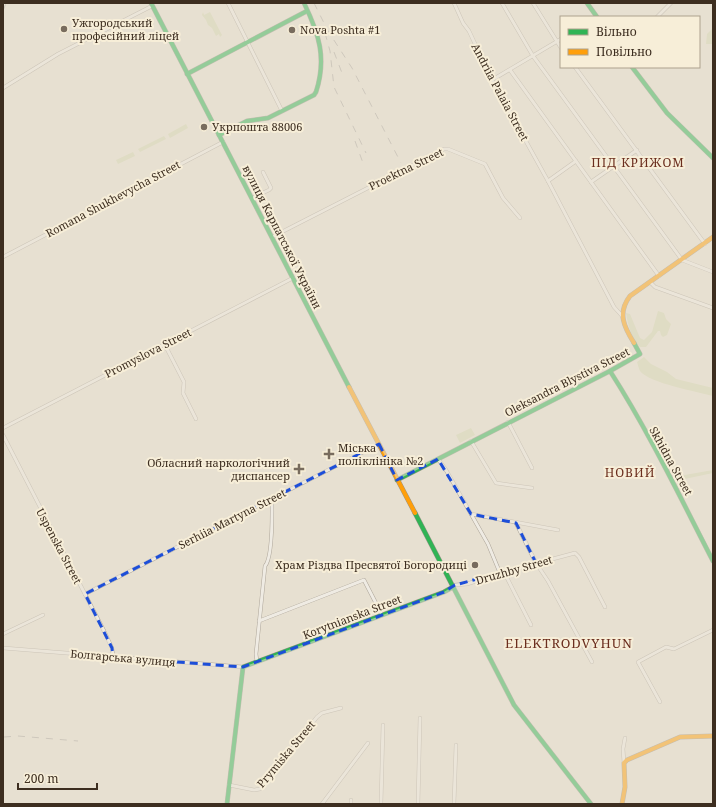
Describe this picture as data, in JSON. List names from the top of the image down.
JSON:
{
  "streets": {
    "street": [
      "Andriia Palaia Street",
      "Proektna Street",
      "Romana Shukhevycha Street",
      "вулиця Карпатської України",
      "Promyslova Street",
      "Oleksandra Blystiva Street",
      "Skhidna Street",
      "Serhiia Martyna Street",
      "Uspenska Street",
      "Druzhby Street",
      "Korytnianska Street",
      "Болгарська вулиця",
      "Prymiska Street"
    ]
  },
  "crossings": [
    ["Andriia Palaia Street", "Oleksandra Blystiva Street"],
    ["Proektna Street", "вулиця Карпатської України"],
    ["Romana Shukhevycha Street", "вулиця Карпатської України"],
    ["вулиця Карпатської України", "Promyslova Street"],
    ["вулиця Карпатської України", "Oleksandra Blystiva Street"],
    ["вулиця Карпатської України", "Serhiia Martyna Street"],
    ["вулиця Карпатської України", "Druzhby Street"],
    ["вулиця Карпатської України", "Korytnianska Street"],
    ["Oleksandra Blystiva Street", "Skhidna Street"],
    ["Serhiia Martyna Street", "Uspenska Street"],
    ["Uspenska Street", "Болгарська вулиця"],
    ["Druzhby Street", "Korytnianska Street"],
    ["Korytnianska Street", "Болгарська вулиця"]
  ],
  "districts": ["ПІД КРИЖОМ", "НОВИЙ", "ELEKTRODVYHUN"],
  "places": {
    "other": [
      "Ужгородський професійний ліцей",
      "Nova Poshta #1",
      "Укрпошта 88006",
      "Храм Різдва Пресвятої Богородиці"
    ],
    "health": ["Міська поліклініка №2", "Обласний наркологічний диспансер"]
  },
  "legend": ["Вільно", "Повільно"],
  "scale_bar": "200 m"
}
